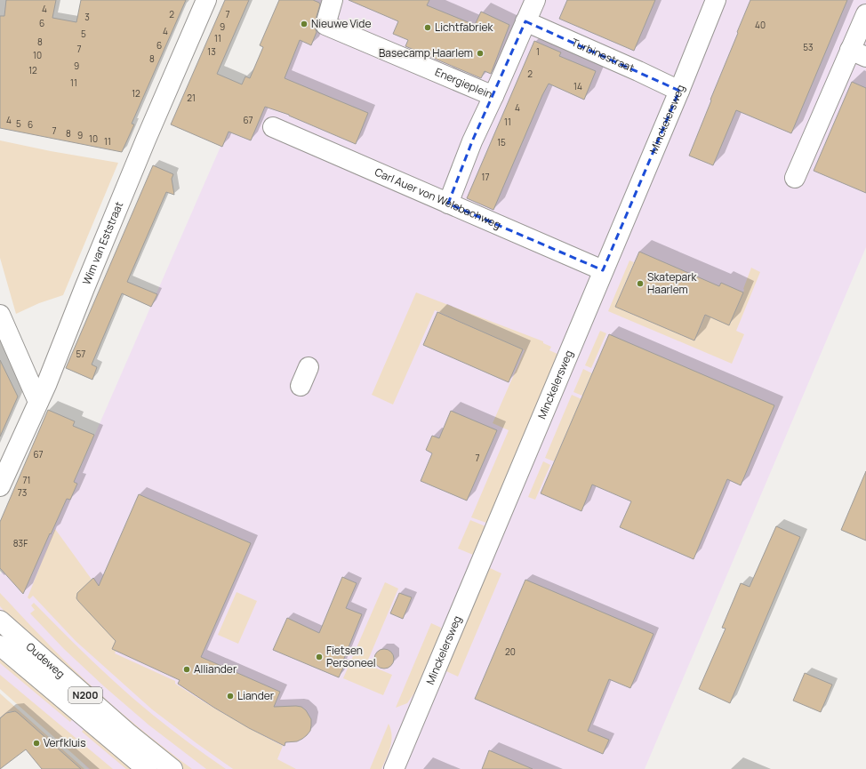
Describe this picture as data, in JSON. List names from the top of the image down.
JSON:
{
  "streets": {
    "street": [
      "Turbinestraat",
      "Energieplein",
      "Minckelersweg",
      "Carl Auer von Welsbachweg",
      "Wim van Eststraat",
      "Oudeweg",
      "N200"
    ]
  },
  "crossings": [
    ["Turbinestraat", "Minckelersweg"],
    ["Energieplein", "Carl Auer von Welsbachweg"],
    ["Minckelersweg", "Carl Auer von Welsbachweg"]
  ],
  "places": [
    "Nieuwe Vide",
    "Lichtfabriek",
    "Basecamp Haarlem",
    "Skatepark Haarlem",
    "Fietsen Personeel",
    "Alliander",
    "Liander",
    "Verfkluis"
  ],
  "house_numbers": [
    "4",
    "2",
    "7",
    "3",
    "6",
    "40",
    "9",
    "4",
    "5",
    "11",
    "8",
    "6",
    "53",
    "7",
    "13",
    "1",
    "10",
    "8",
    "9",
    "12",
    "2",
    "11",
    "14",
    "12",
    "21",
    "4",
    "4",
    "67",
    "11",
    "5",
    "6",
    "7",
    "8",
    "9",
    "10",
    "11",
    "15",
    "17",
    "57",
    "67",
    "7",
    "71",
    "73",
    "83F",
    "20"
  ]
}
